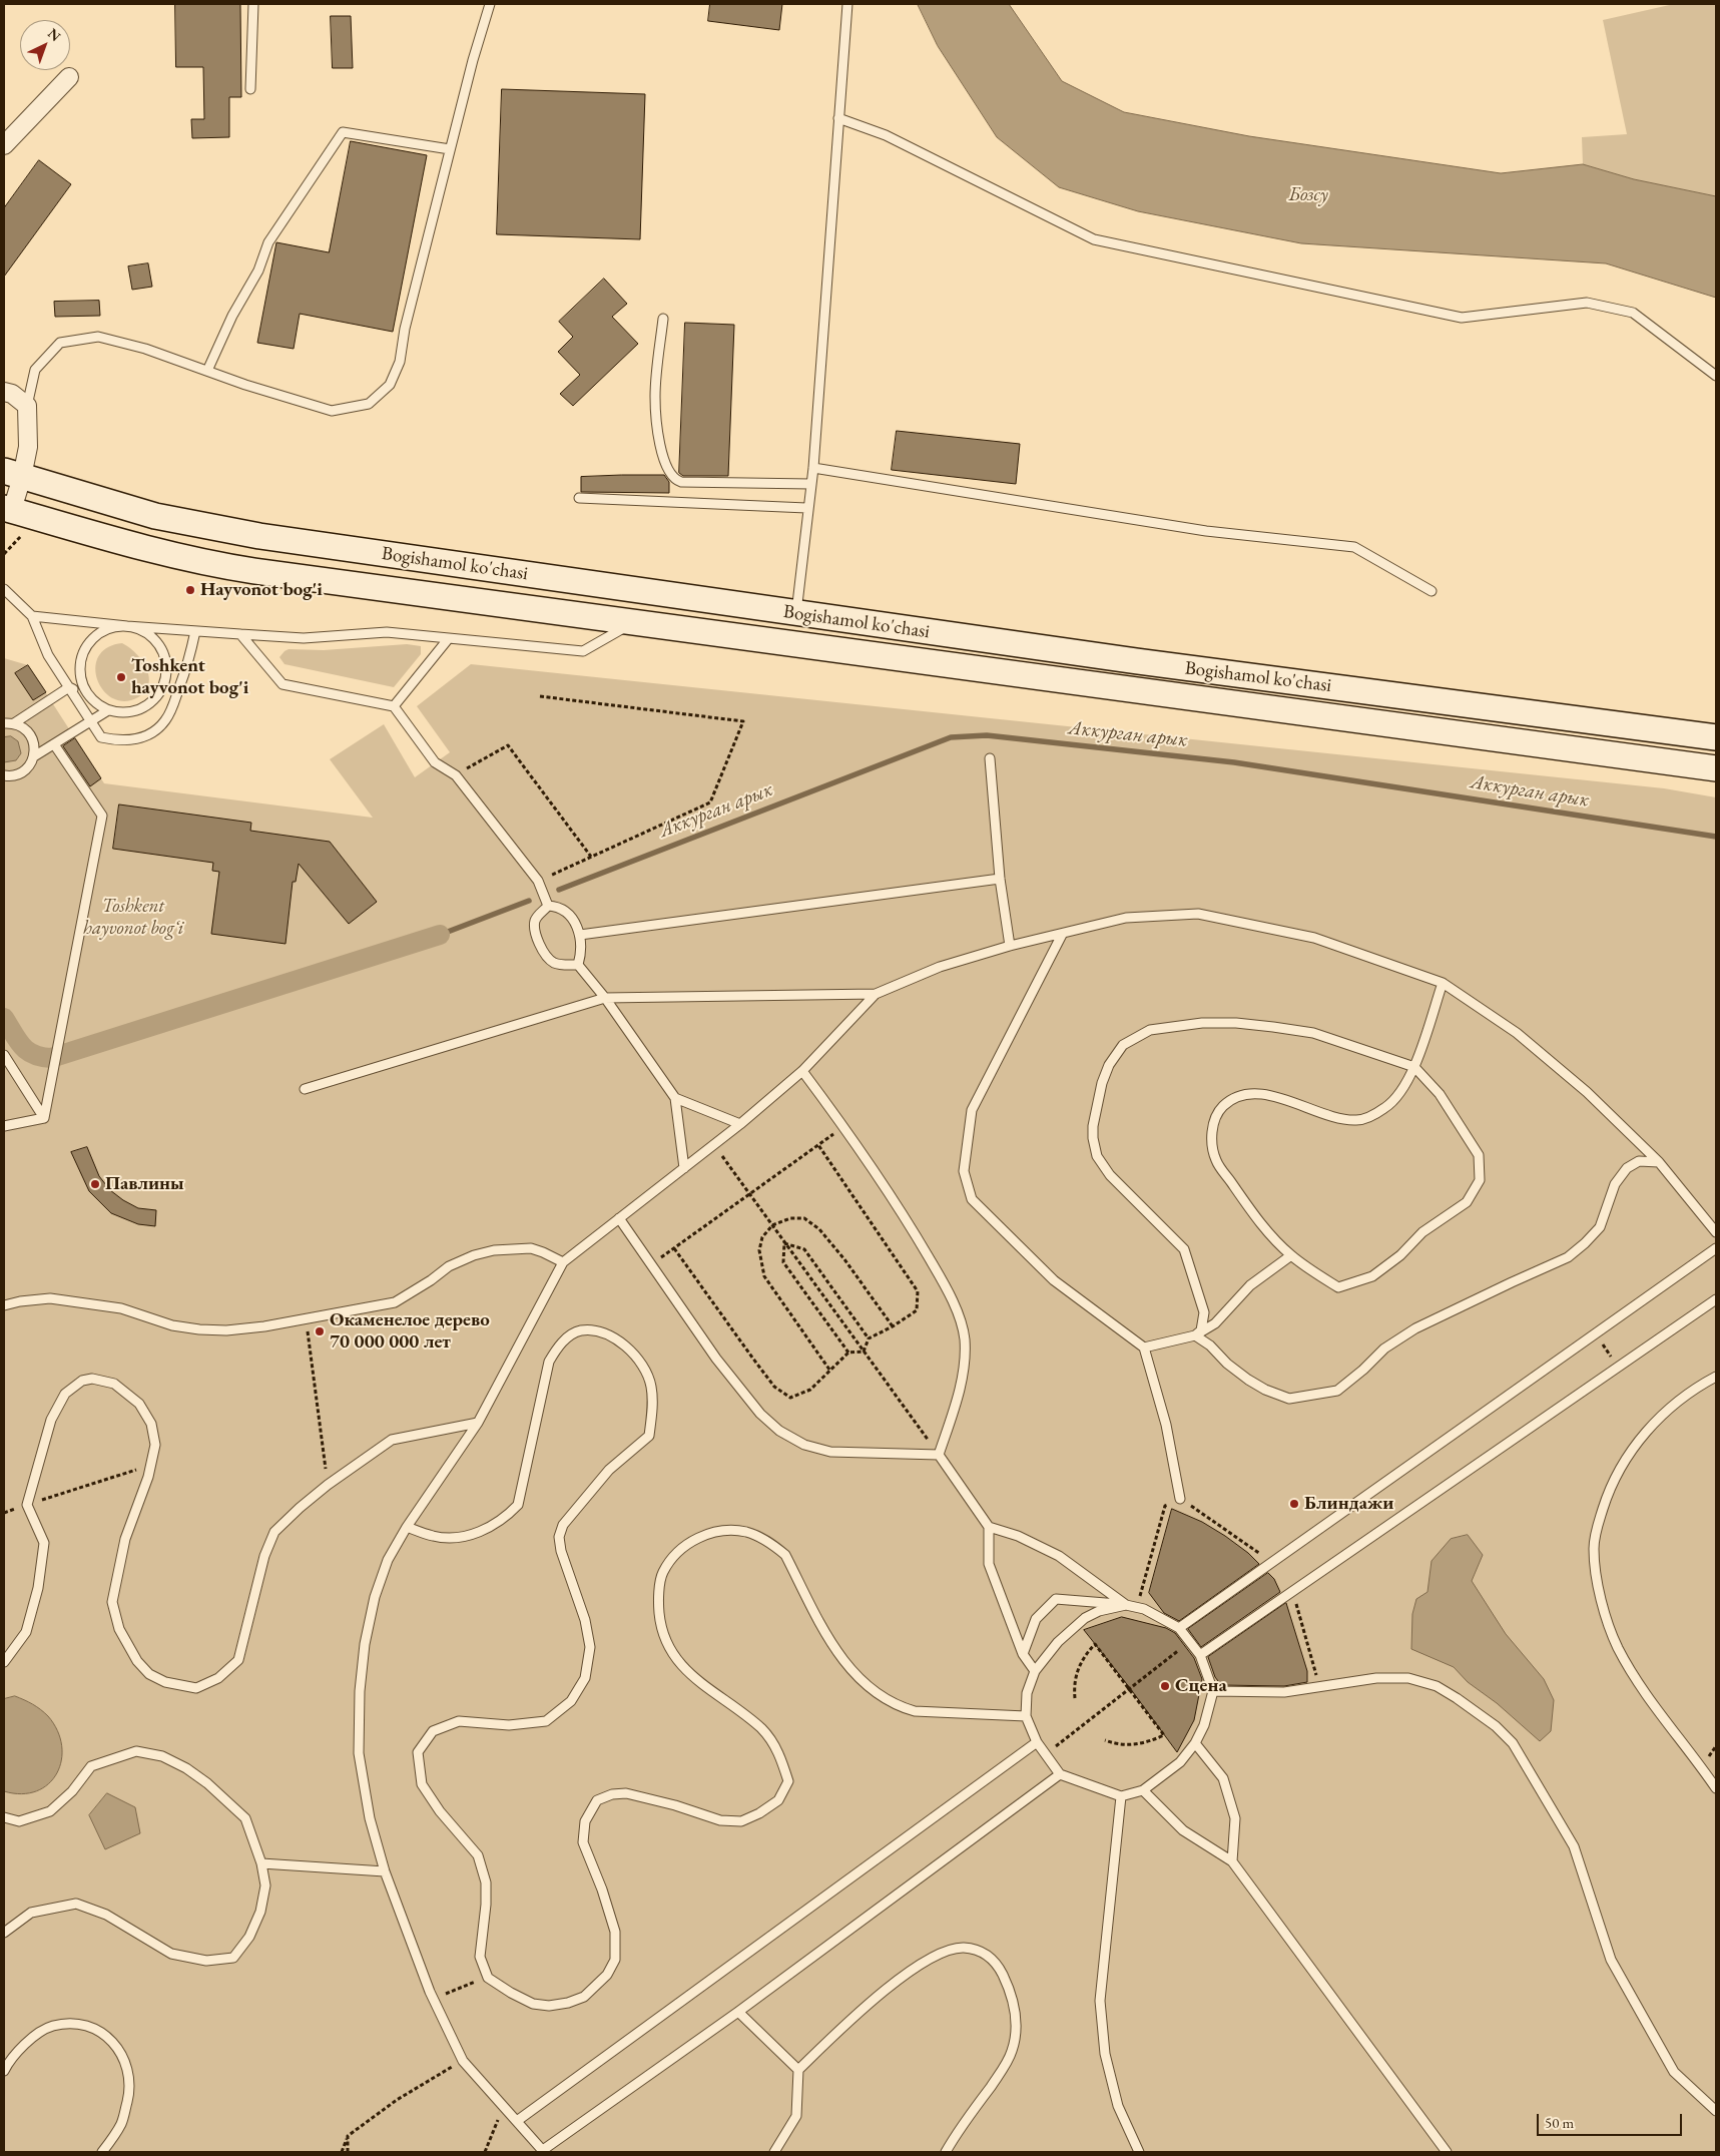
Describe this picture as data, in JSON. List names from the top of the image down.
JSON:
{
  "streets": {
    "main road": ["Bogishamol ko'chasi"]
  },
  "water": ["Бозсу", "Аккурган арык"],
  "parks": ["Toshkent hayvonot bogʻi"],
  "places": [
    "Hayvonot bog'i",
    "Toshkent hayvonot bog'i",
    "Павлины",
    "Окаменелое дерево 70 000 000 лет",
    "Блиндажи",
    "Сцена"
  ],
  "scale_bar": "50 m",
  "north": "top right"
}
